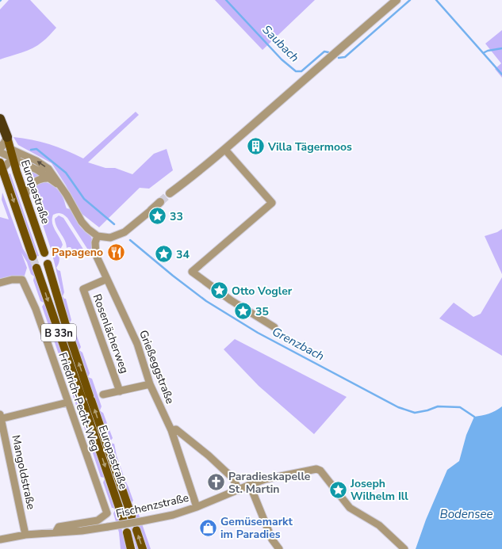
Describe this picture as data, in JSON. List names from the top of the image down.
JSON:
{
  "streets": {
    "main road": ["Europastraße", "B 33n"],
    "street": [
      "Rosenlächerweg",
      "Grießeggstraße",
      "Friedrich-Pecht-Weg",
      "Mangoldstraße",
      "Fischenzstraße"
    ]
  },
  "crossings": [
    ["Rosenlächerweg", "Grießeggstraße"],
    ["Grießeggstraße", "Fischenzstraße"],
    ["Friedrich-Pecht-Weg", "Fischenzstraße"],
    ["Mangoldstraße", "Fischenzstraße"]
  ],
  "water": ["Saubach", "Grenzbach", "Bodensee"],
  "places": {
    "building": ["Villa Tägermoos"],
    "place": [
      "33",
      "34",
      "Otto Vogler",
      "35",
      "Joseph Wilhelm Ill"
    ],
    "restaurant": ["Papageno"],
    "church": ["Paradieskapelle St. Martin"],
    "shop": ["Gemüsemarkt im Paradies"]
  }
}
